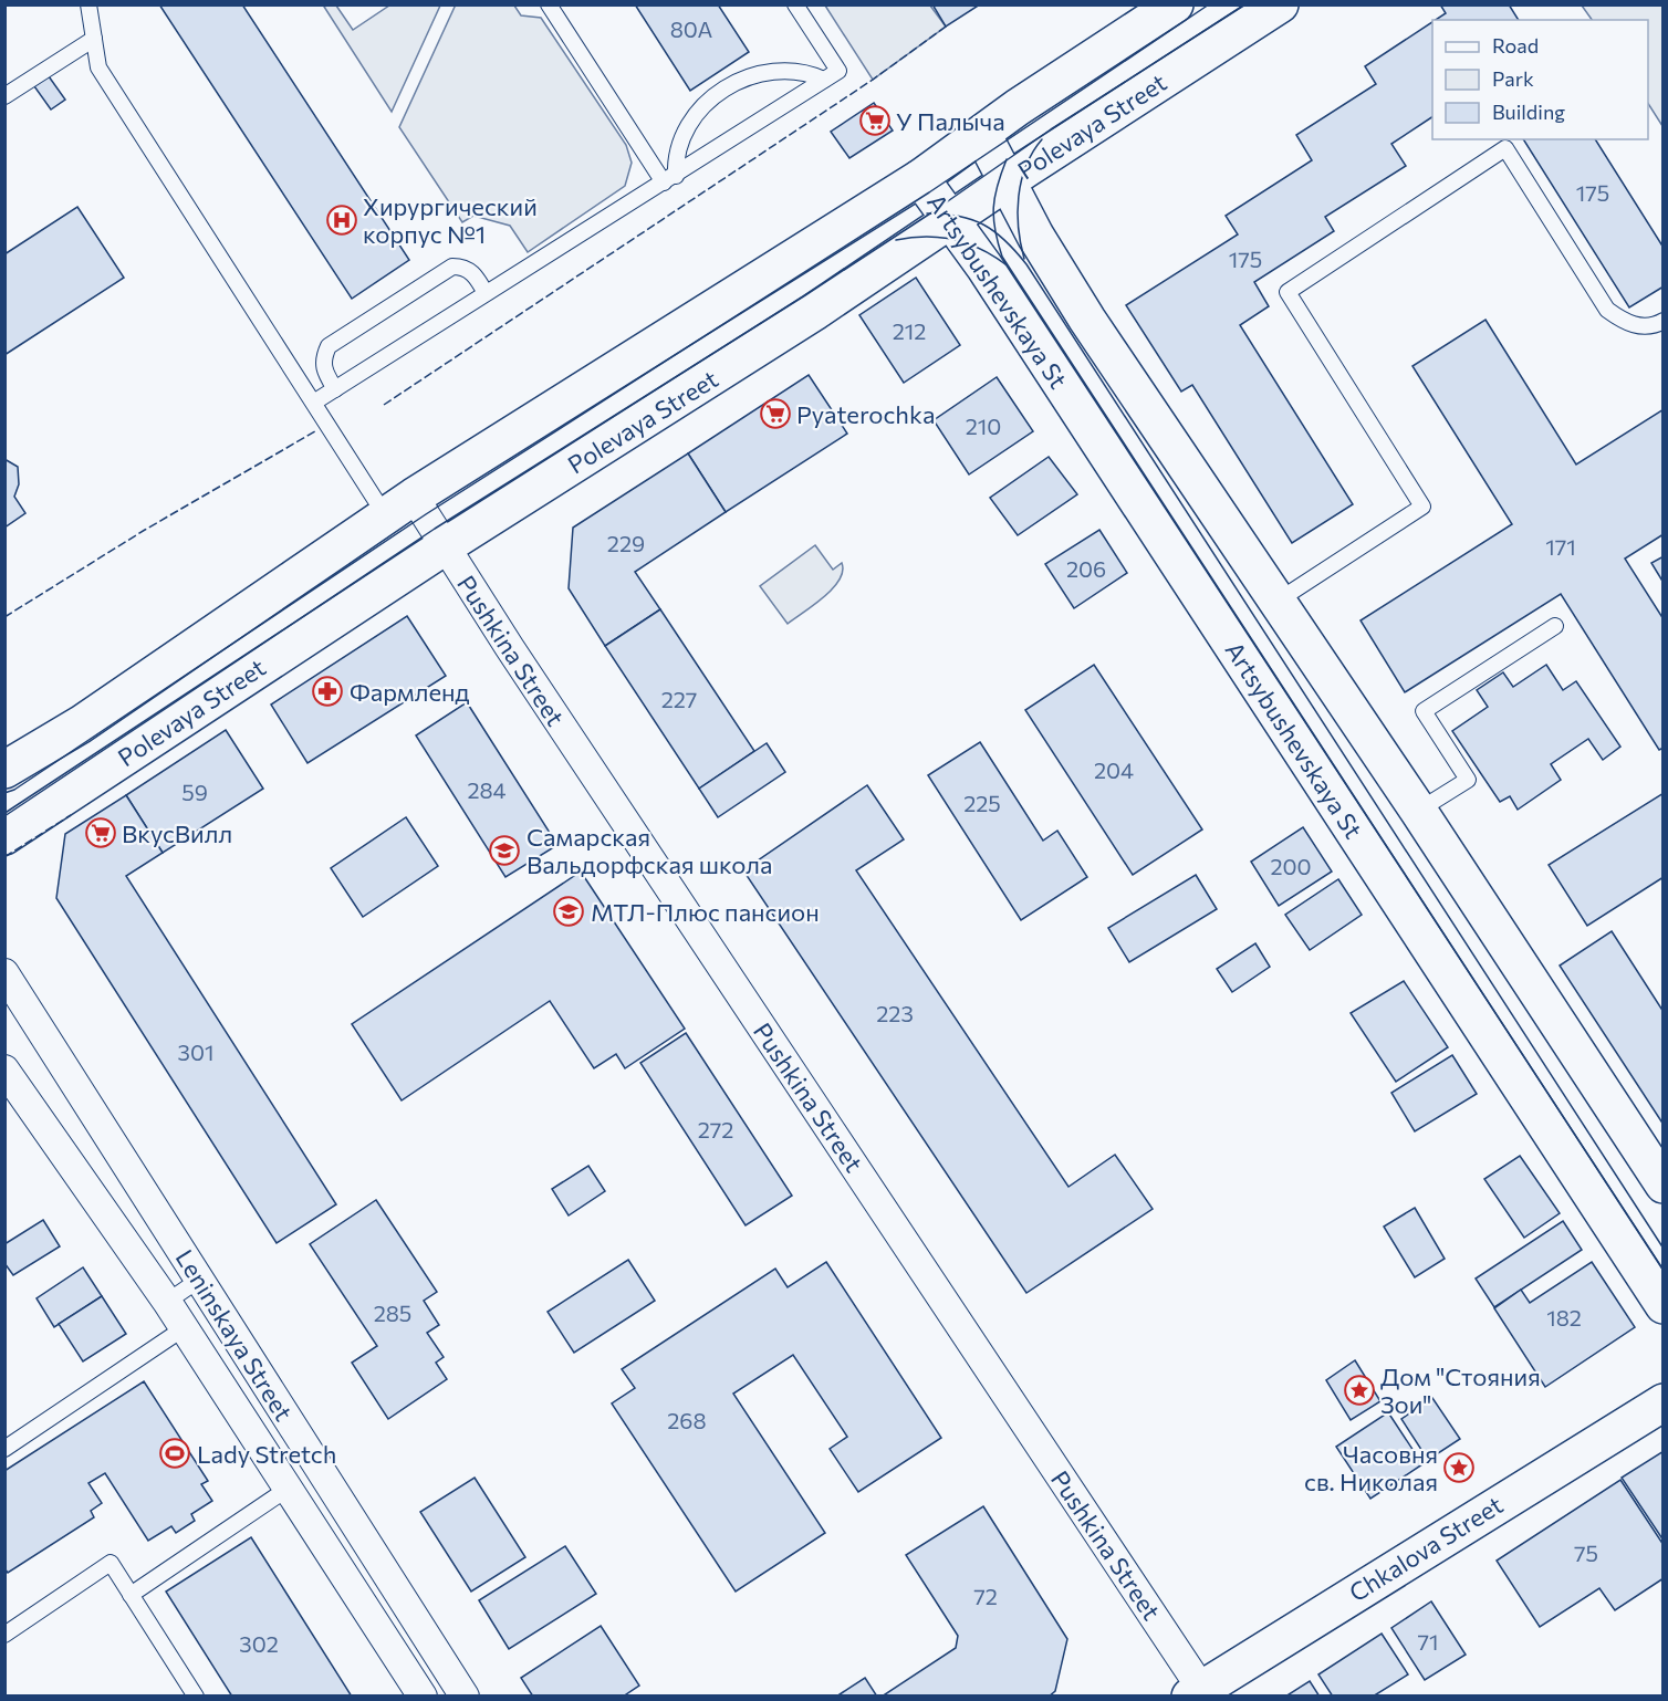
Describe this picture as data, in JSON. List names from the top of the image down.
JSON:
{
  "streets": {
    "main road": ["Polevaya Street", "Artsybushevskaya St", "Chkalova Street"],
    "street": ["Pushkina Street", "Leninskaya Street"]
  },
  "crossings": [
    ["Polevaya Street", "Artsybushevskaya St"],
    ["Polevaya Street", "Pushkina Street"],
    ["Pushkina Street", "Chkalova Street"]
  ],
  "places": {
    "supermarket": ["У Палыча", "Pyaterochka", "ВкусВилл"],
    "hospital": ["Хирургический корпус №1"],
    "pharmacy": ["Фармленд"],
    "school or university": ["Самарская Вальдорфская школа", "МТЛ-Плюс пансион"],
    "place": ["Дом \"Стояния Зои\"", "Часовня св. Николая"],
    "sports": ["Lady Stretch"]
  },
  "house_numbers": [
    "80А",
    "175",
    "175",
    "212",
    "210",
    "229",
    "171",
    "206",
    "227",
    "204",
    "284",
    "59",
    "225",
    "200",
    "223",
    "301",
    "272",
    "285",
    "182",
    "268",
    "75",
    "72",
    "71",
    "302"
  ],
  "legend": ["Road", "Park", "Building"]
}
